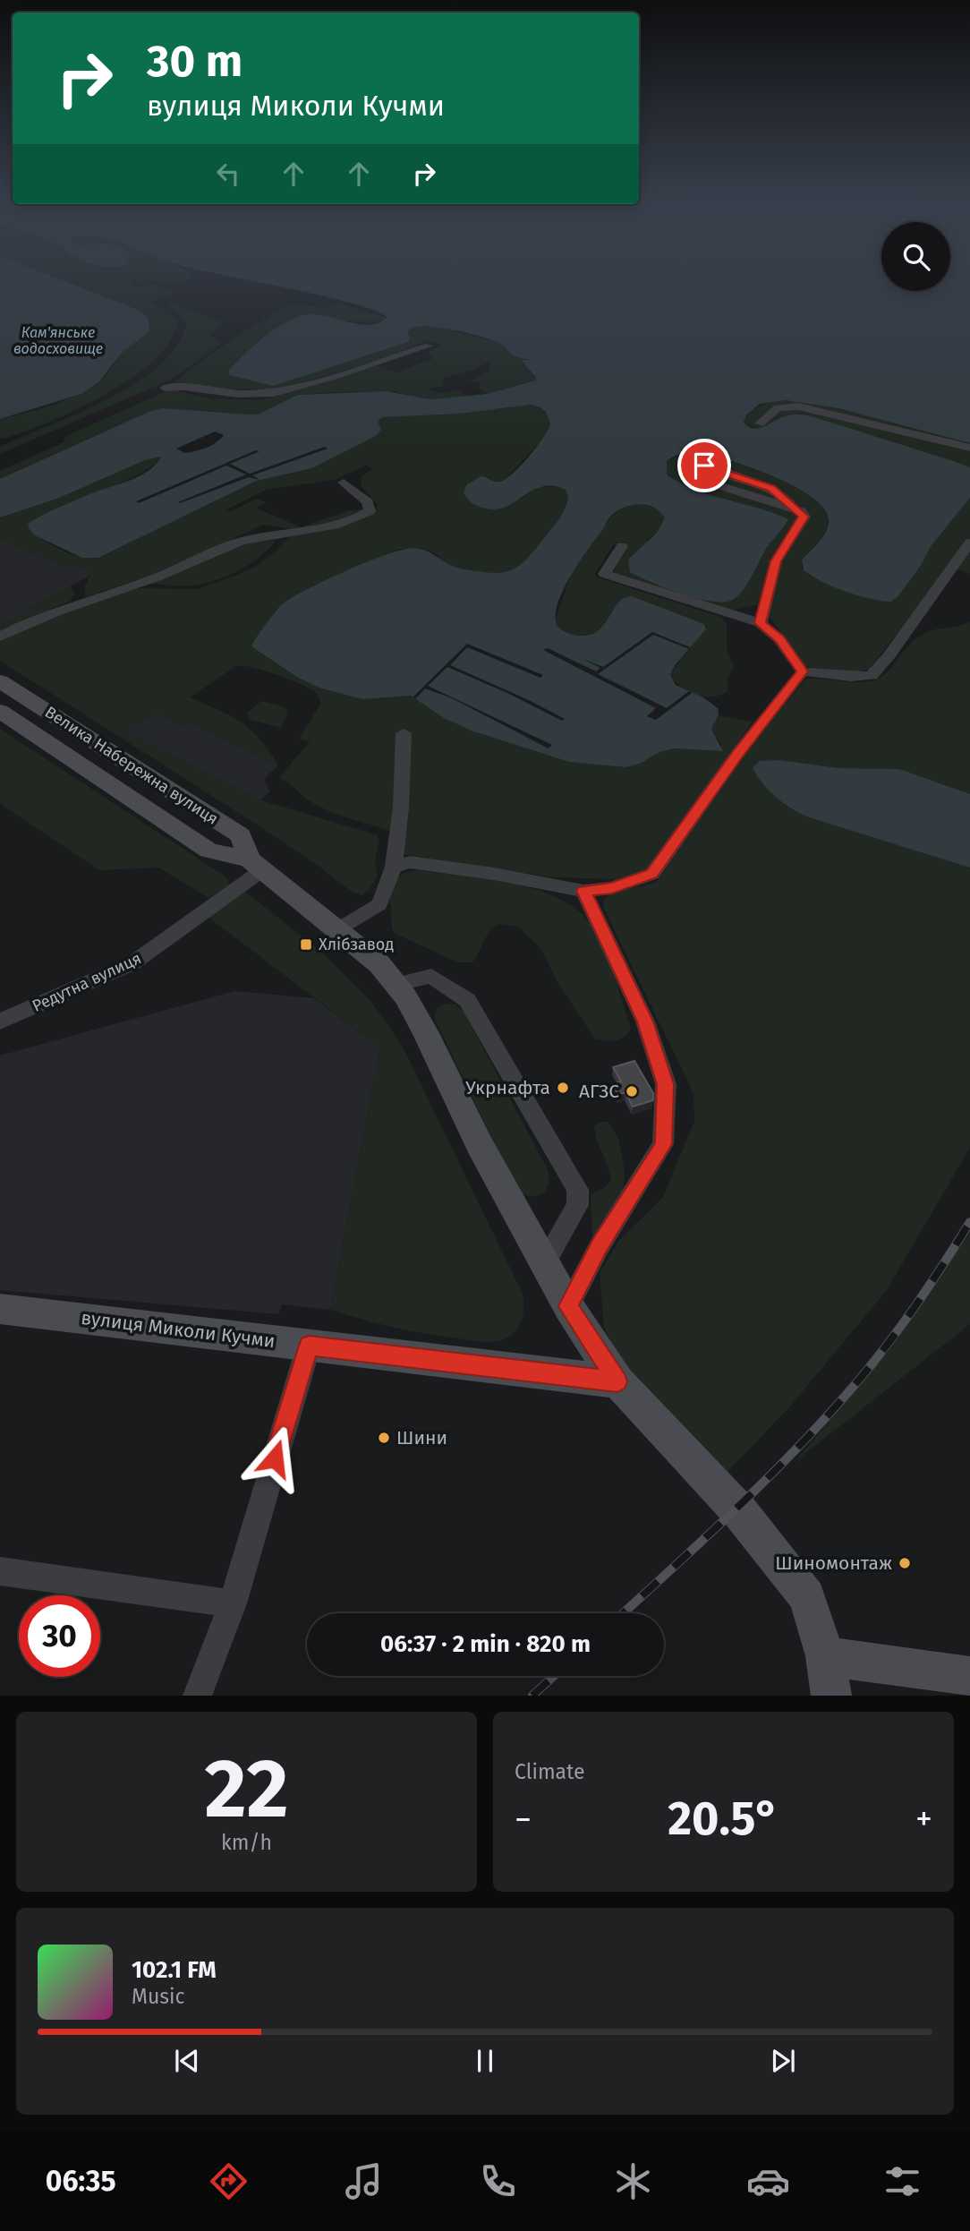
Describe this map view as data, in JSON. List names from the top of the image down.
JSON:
{
  "streets": {
    "street": ["Велика Набережна вулиця", "Редутна вулиця", "вулиця Миколи Кучми"]
  },
  "crossings": [
    ["Велика Набережна вулиця", "Редутна вулиця"],
    ["Велика Набережна вулиця", "вулиця Миколи Кучми"]
  ],
  "water": ["Кам'янське водосховище"],
  "places": {
    "transit": ["Хлібзавод"],
    "other": [
      "Укрнафта",
      "АГЗС",
      "Шини",
      "Шиномонтаж"
    ]
  },
  "page": {
    "turn": ["30 m", "вулиця Миколи Кучми"],
    "limit": "30",
    "trip": "06:37 · 2 min · 820 m",
    "tile": [
      ["22", "km/h"],
      "Climate"
    ],
    "heat": ["−", "20.5°", "+"],
    "song": ["102.1 FM", "Music"],
    "tabs": "06:35"
  }
}
